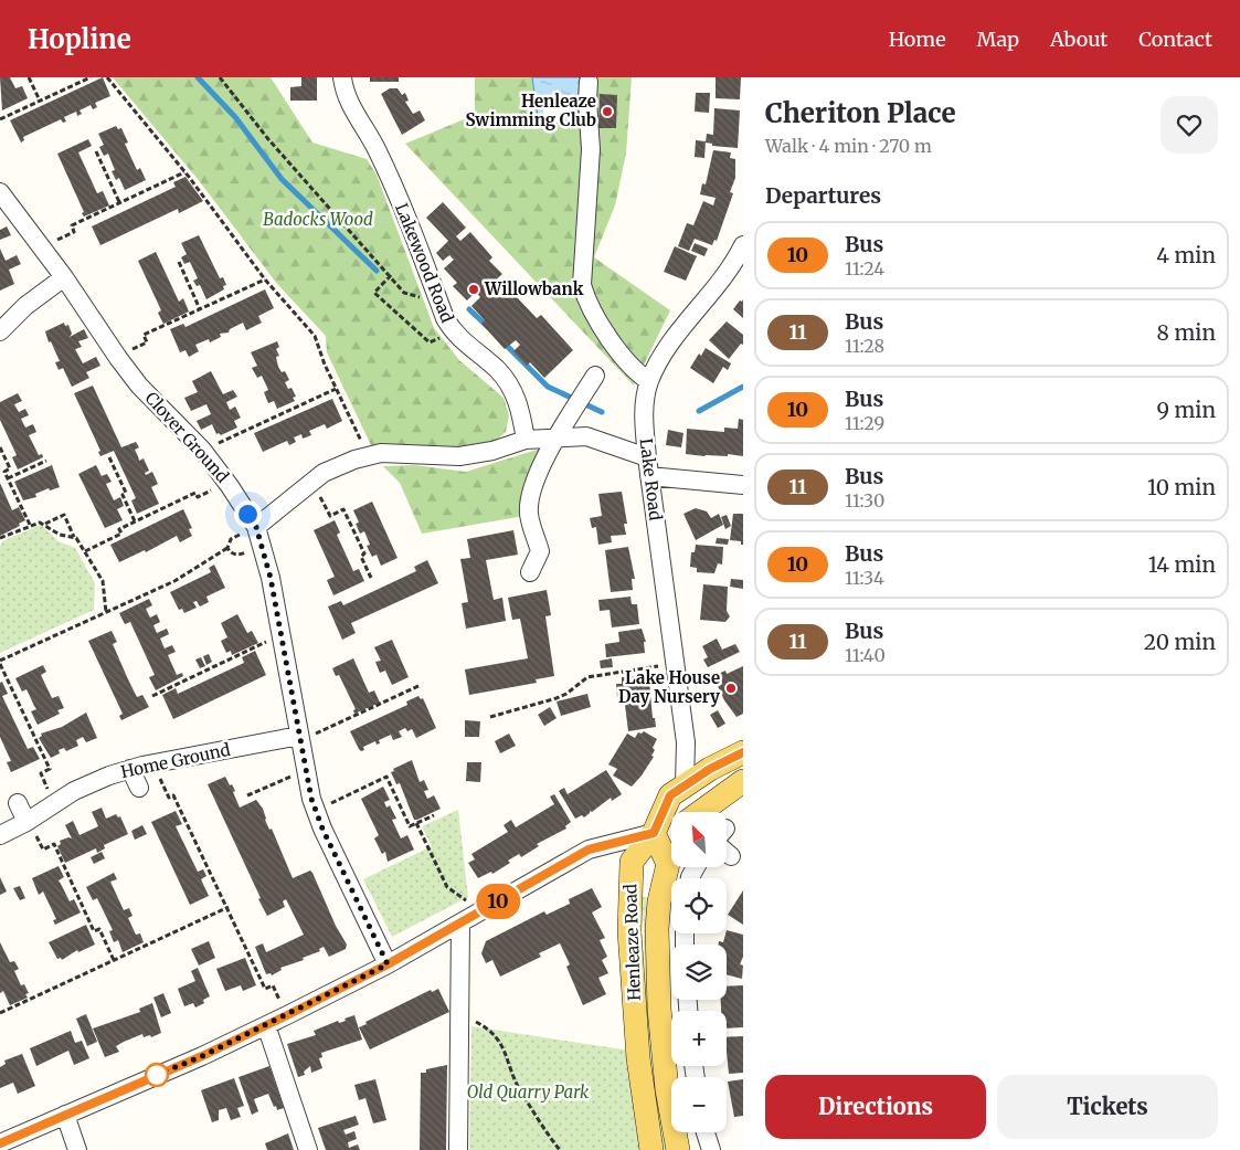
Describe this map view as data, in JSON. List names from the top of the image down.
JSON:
{
  "streets": {
    "main road": ["Henleaze Road"],
    "street": [
      "Lakewood Road",
      "Clover Ground",
      "Lake Road",
      "Home Ground"
    ]
  },
  "crossings": [
    ["Clover Ground", "Home Ground"]
  ],
  "parks": ["Badocks Wood", "Old Quarry Park"],
  "places": ["Henleaze Swimming Club", "Willowbank", "Lake House Day Nursery"],
  "lines": ["bus line 10"],
  "north": "top left",
  "page": {
    "header": "Hopline",
    "nav": [
      "Home",
      "Map",
      "About",
      "Contact"
    ],
    "on_map": "10",
    "heading": [
      ["Cheriton Place", "Walk · 4 min · 270 m"],
      "Departures"
    ],
    "list": [
      {
        "mark": "10",
        "name": "Bus",
        "note": "11:24",
        "value": "4 min"
      },
      {
        "mark": "11",
        "name": "Bus",
        "note": "11:28",
        "value": "8 min"
      },
      {
        "mark": "10",
        "name": "Bus",
        "note": "11:29",
        "value": "9 min"
      },
      {
        "mark": "11",
        "name": "Bus",
        "note": "11:30",
        "value": "10 min"
      },
      {
        "mark": "10",
        "name": "Bus",
        "note": "11:34",
        "value": "14 min"
      },
      {
        "mark": "11",
        "name": "Bus",
        "note": "11:40",
        "value": "20 min"
      }
    ],
    "map_buttons": ["+", "−"],
    "buttons": ["Directions", "Tickets"]
  }
}
